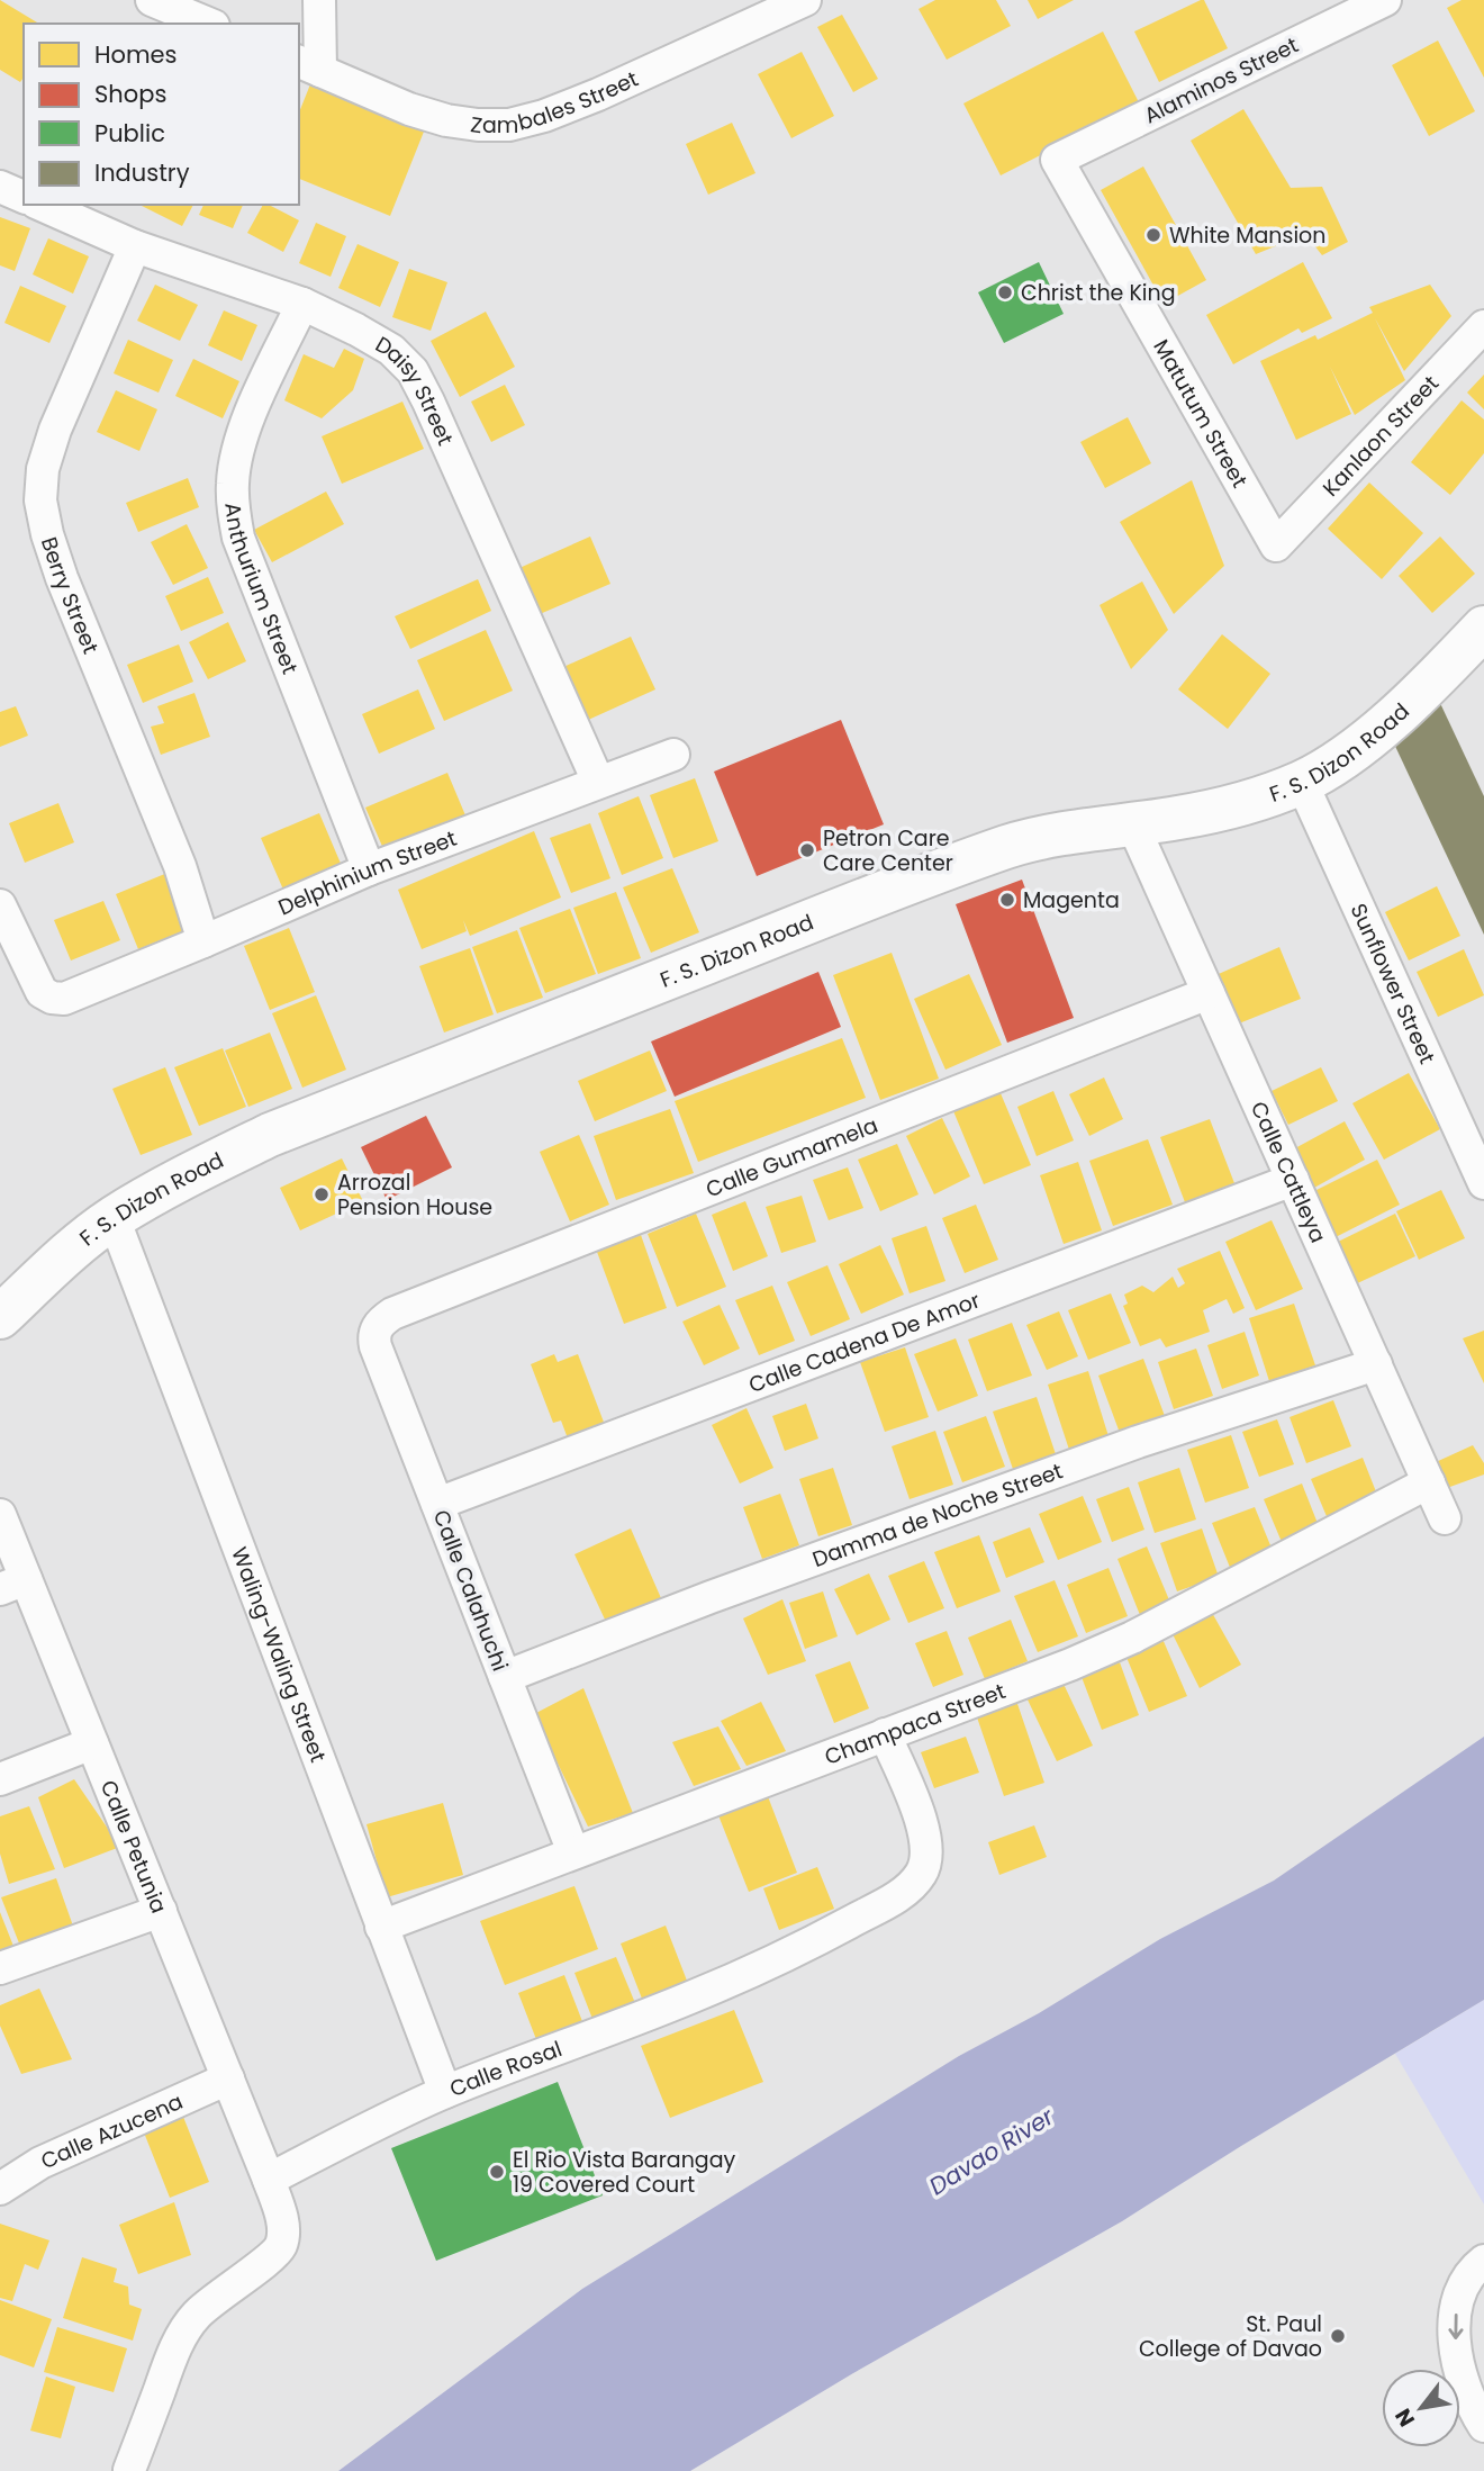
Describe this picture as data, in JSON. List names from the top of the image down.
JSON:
{
  "streets": {
    "main road": ["F. S. Dizon Road"],
    "street": [
      "Alaminos Street",
      "Zambales Street",
      "Daisy Street",
      "Matutum Street",
      "Kanlaon Street",
      "Anthurium Street",
      "Berry Street",
      "Delphinium Street",
      "Sunflower Street",
      "Calle Gumamela",
      "Calle Cattleya",
      "Calle Cadena De Amor",
      "Damma de Noche Street",
      "Calle Calahuchi",
      "Waling-Waling Street",
      "Champaca Street",
      "Calle Petunia",
      "Calle Rosal",
      "Calle Azucena"
    ]
  },
  "crossings": [
    ["Alaminos Street", "Matutum Street"],
    ["Daisy Street", "Anthurium Street"],
    ["Daisy Street", "Berry Street"],
    ["Daisy Street", "Delphinium Street"],
    ["Matutum Street", "Kanlaon Street"],
    ["Anthurium Street", "Delphinium Street"],
    ["Berry Street", "Delphinium Street"],
    ["F. S. Dizon Road", "Sunflower Street"],
    ["F. S. Dizon Road", "Calle Cattleya"],
    ["F. S. Dizon Road", "Waling-Waling Street"],
    ["Calle Gumamela", "Calle Cattleya"],
    ["Calle Gumamela", "Calle Calahuchi"],
    ["Calle Cattleya", "Calle Cadena De Amor"],
    ["Calle Cattleya", "Damma de Noche Street"],
    ["Calle Cattleya", "Champaca Street"],
    ["Calle Cadena De Amor", "Calle Calahuchi"],
    ["Damma de Noche Street", "Calle Calahuchi"],
    ["Calle Calahuchi", "Champaca Street"],
    ["Waling-Waling Street", "Champaca Street"],
    ["Waling-Waling Street", "Calle Rosal"],
    ["Champaca Street", "Calle Rosal"],
    ["Calle Petunia", "Calle Rosal"],
    ["Calle Petunia", "Calle Azucena"]
  ],
  "water": ["Davao River"],
  "places": [
    "White Mansion",
    "Christ the King",
    "Petron Care Care Center",
    "Magenta",
    "Arrozal Pension House",
    "El Rio Vista Barangay 19 Covered Court",
    "St. Paul College of Davao"
  ],
  "legend": [
    "Homes",
    "Shops",
    "Public",
    "Industry"
  ],
  "north": "bottom left"
}
